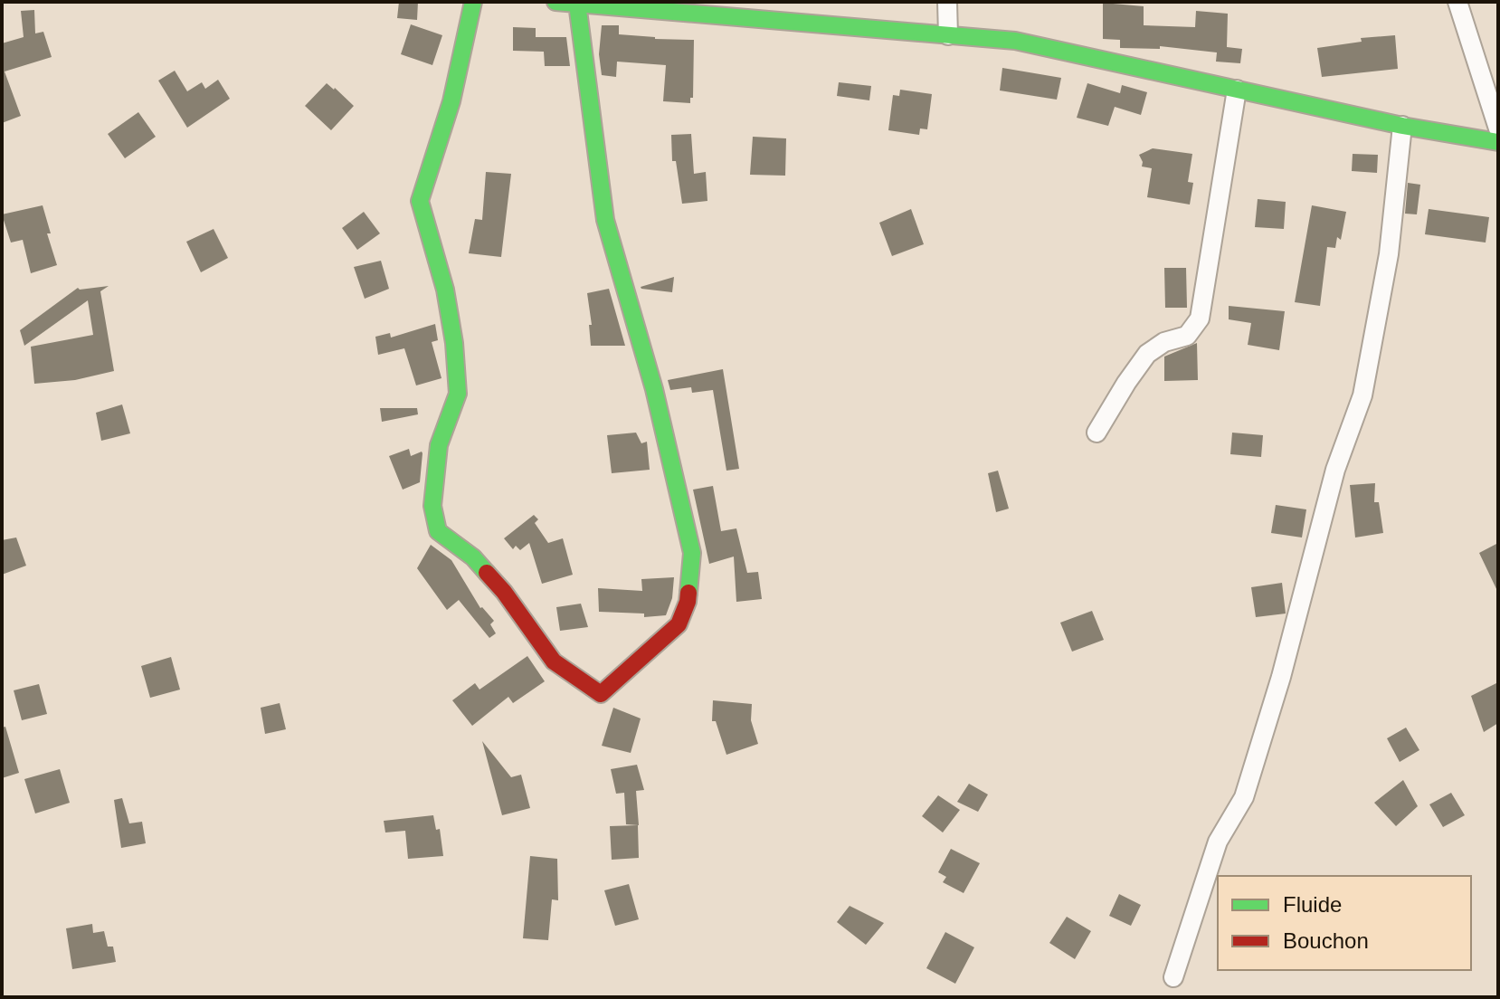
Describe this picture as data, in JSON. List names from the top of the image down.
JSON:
{
  "legend": ["Fluide", "Bouchon"]
}
